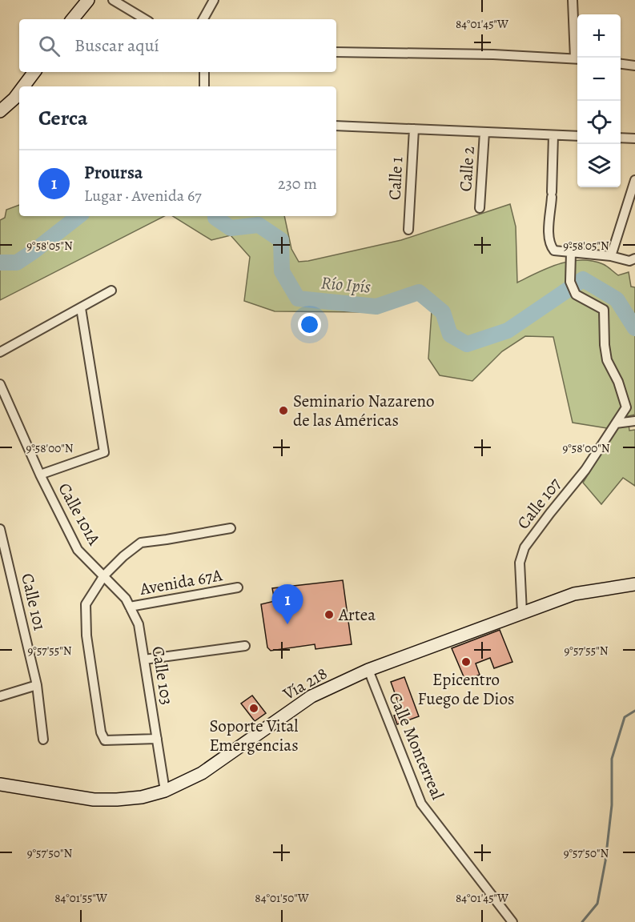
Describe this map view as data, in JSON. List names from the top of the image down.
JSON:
{
  "streets": {
    "main road": ["Vía 218"],
    "street": [
      "Calle 2",
      "Calle 1",
      "Calle 107",
      "Calle 101A",
      "Avenida 67A",
      "Calle 101",
      "Calle 103",
      "Calle Monterreal"
    ]
  },
  "crossings": [
    ["Calle 107", "Vía 218"],
    ["Calle 101A", "Calle 103"],
    ["Avenida 67A", "Calle 103"],
    ["Calle 103", "Vía 218"],
    ["Vía 218", "Calle Monterreal"]
  ],
  "water": ["Río Ipís"],
  "places": [
    "Seminario Nazareno de las Américas",
    "Artea",
    "Epicentro Fuego de Dios",
    "Soporte Vital Emergencias"
  ],
  "page": {
    "map_buttons": ["+", "−"],
    "search": "Buscar aquí",
    "heading": "Cerca",
    "list": [
      {
        "mark": "1",
        "name": "Proursa",
        "note": "Lugar · Avenida 67",
        "value": "230 m"
      }
    ],
    "pins": "1"
  },
  "coordinates": [
    "84°01'45\"W",
    "9°58'05\"N",
    "9°58'00\"N",
    "9°57'55\"N",
    "9°57'50\"N",
    "84°01'55\"W",
    "84°01'50\"W"
  ]
}
